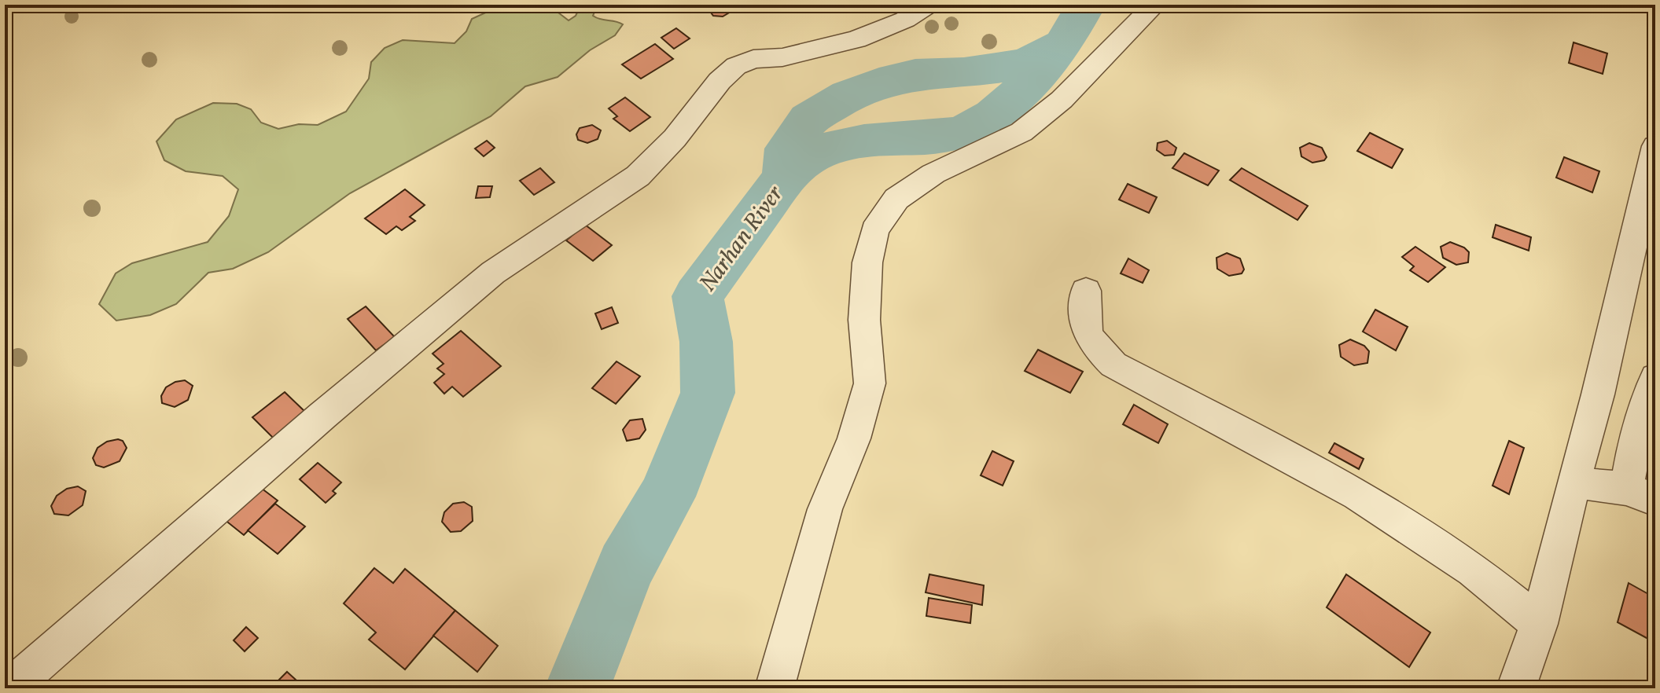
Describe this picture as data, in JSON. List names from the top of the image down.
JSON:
{
  "water": ["Narhan River"]
}
